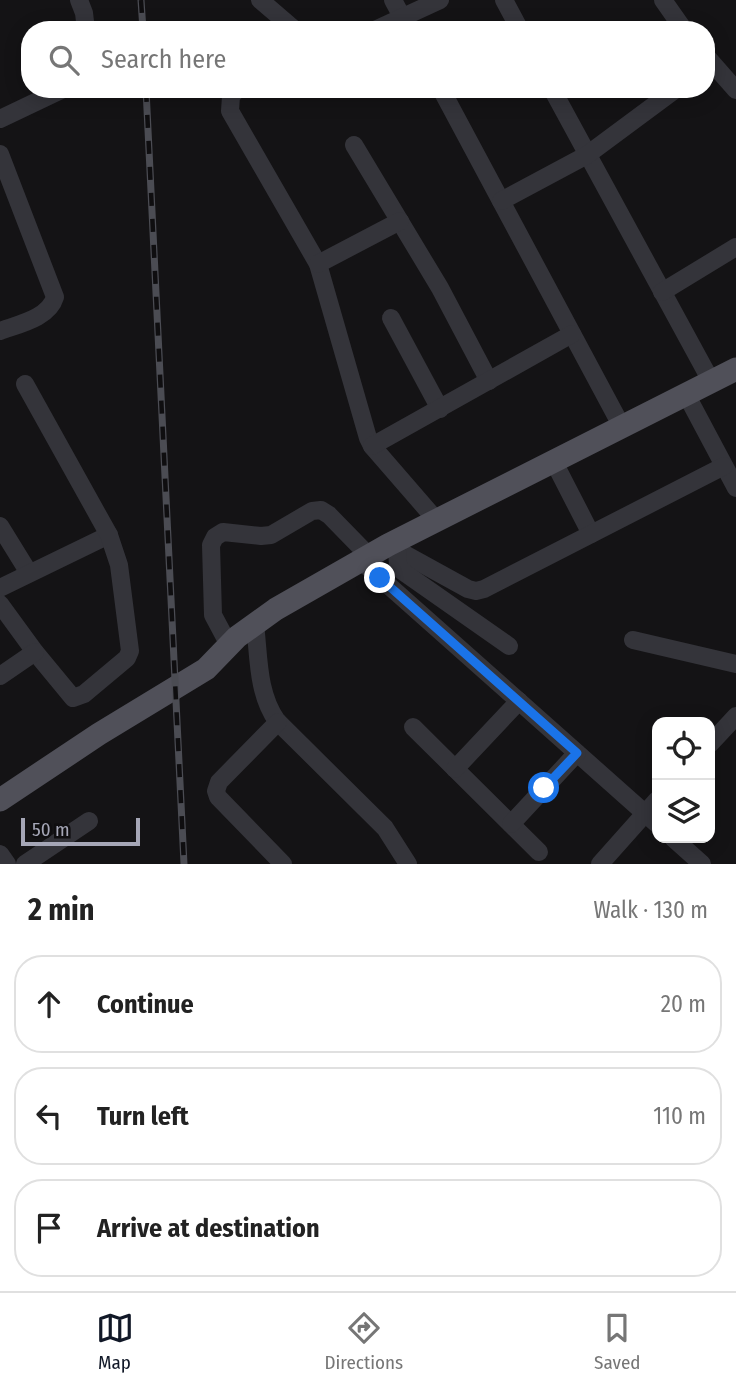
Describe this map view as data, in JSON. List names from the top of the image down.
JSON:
{
  "scale_bar": "50 m",
  "page": {
    "search": "Search here",
    "scale": "50 m",
    "heading": ["2 min", "Walk · 130 m"],
    "list": [
      ["Continue", "20 m"],
      ["Turn left", "110 m"],
      "Arrive at destination"
    ],
    "nav": ["Map", "Directions", "Saved"]
  }
}
